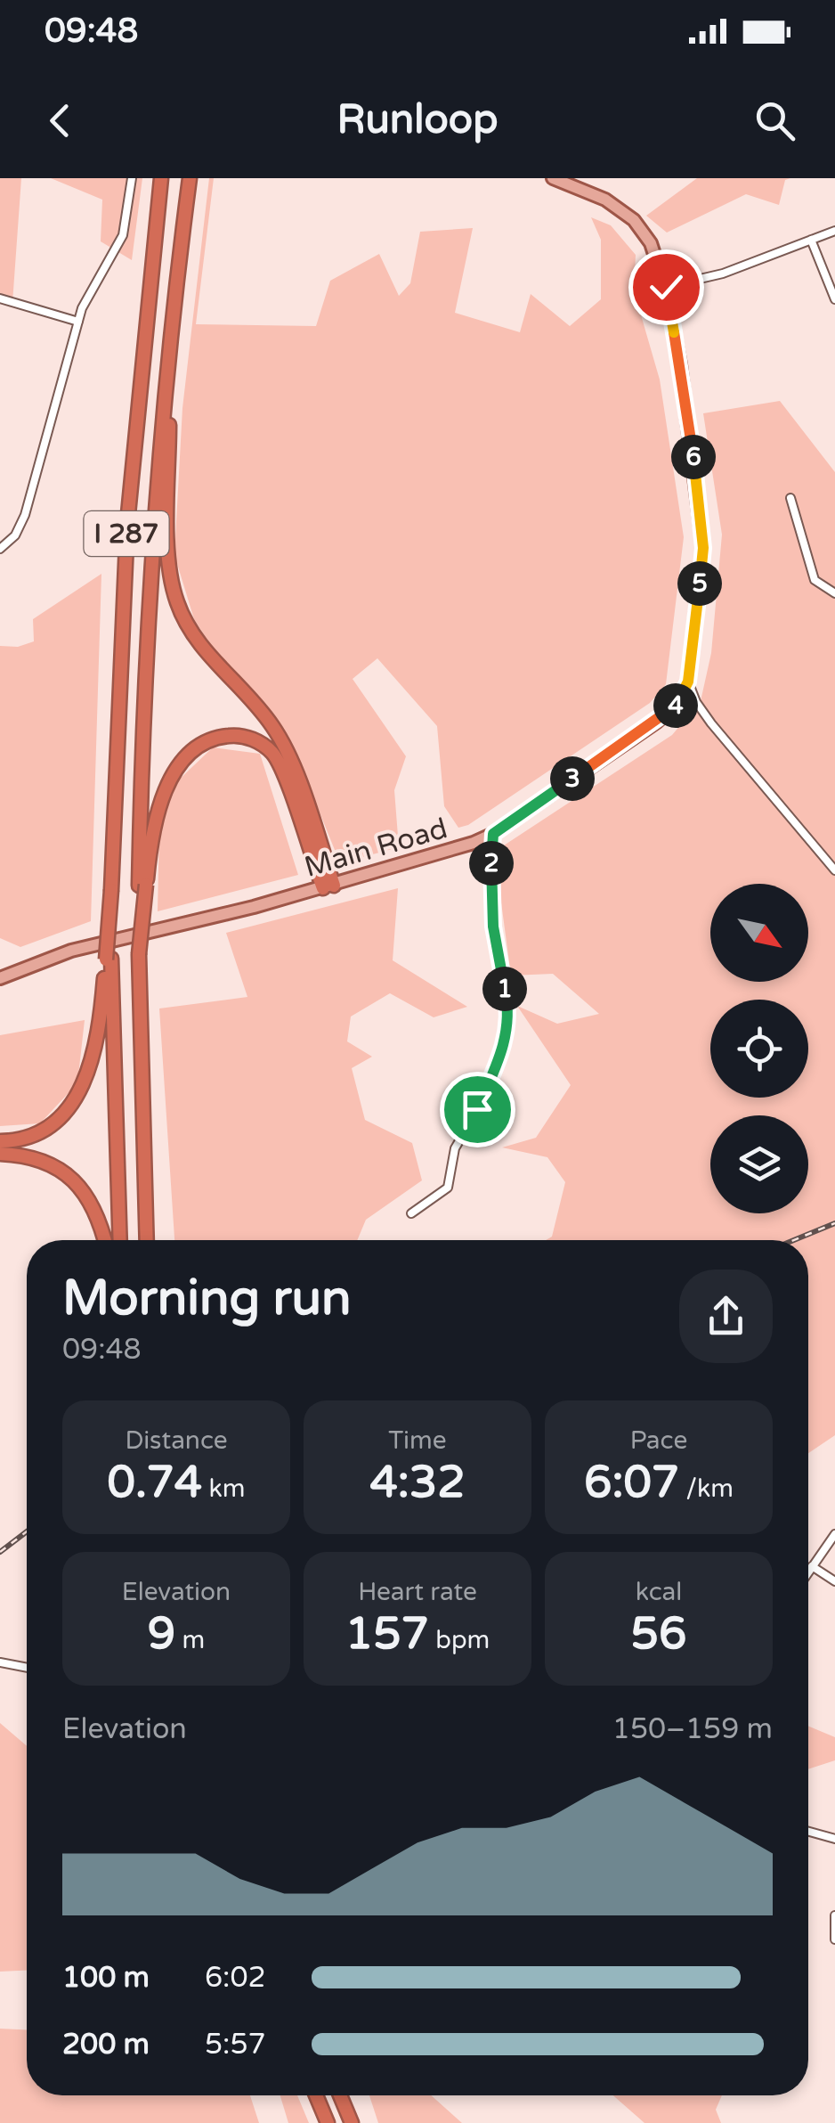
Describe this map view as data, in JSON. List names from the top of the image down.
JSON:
{
  "streets": {
    "highway": ["I 287"],
    "main road": ["Main Road"]
  },
  "north": "bottom right",
  "page": {
    "status": "09:48",
    "header": "Runloop",
    "pins": [
      "6",
      "5",
      "4",
      "3",
      "2",
      "1"
    ],
    "heading": ["Morning run", "09:48"],
    "stats": [
      ["Distance", "0.74 km"],
      ["Time", "4:32"],
      ["Pace", "6:07 /km"],
      ["Elevation", "9 m"],
      ["Heart rate", "157 bpm"],
      ["kcal", "56"]
    ],
    "chart": ["Elevation", "150–159 m"],
    "list": [
      {
        "name": "100 m",
        "note": "6:02"
      },
      {
        "name": "200 m",
        "note": "5:57"
      }
    ]
  }
}
